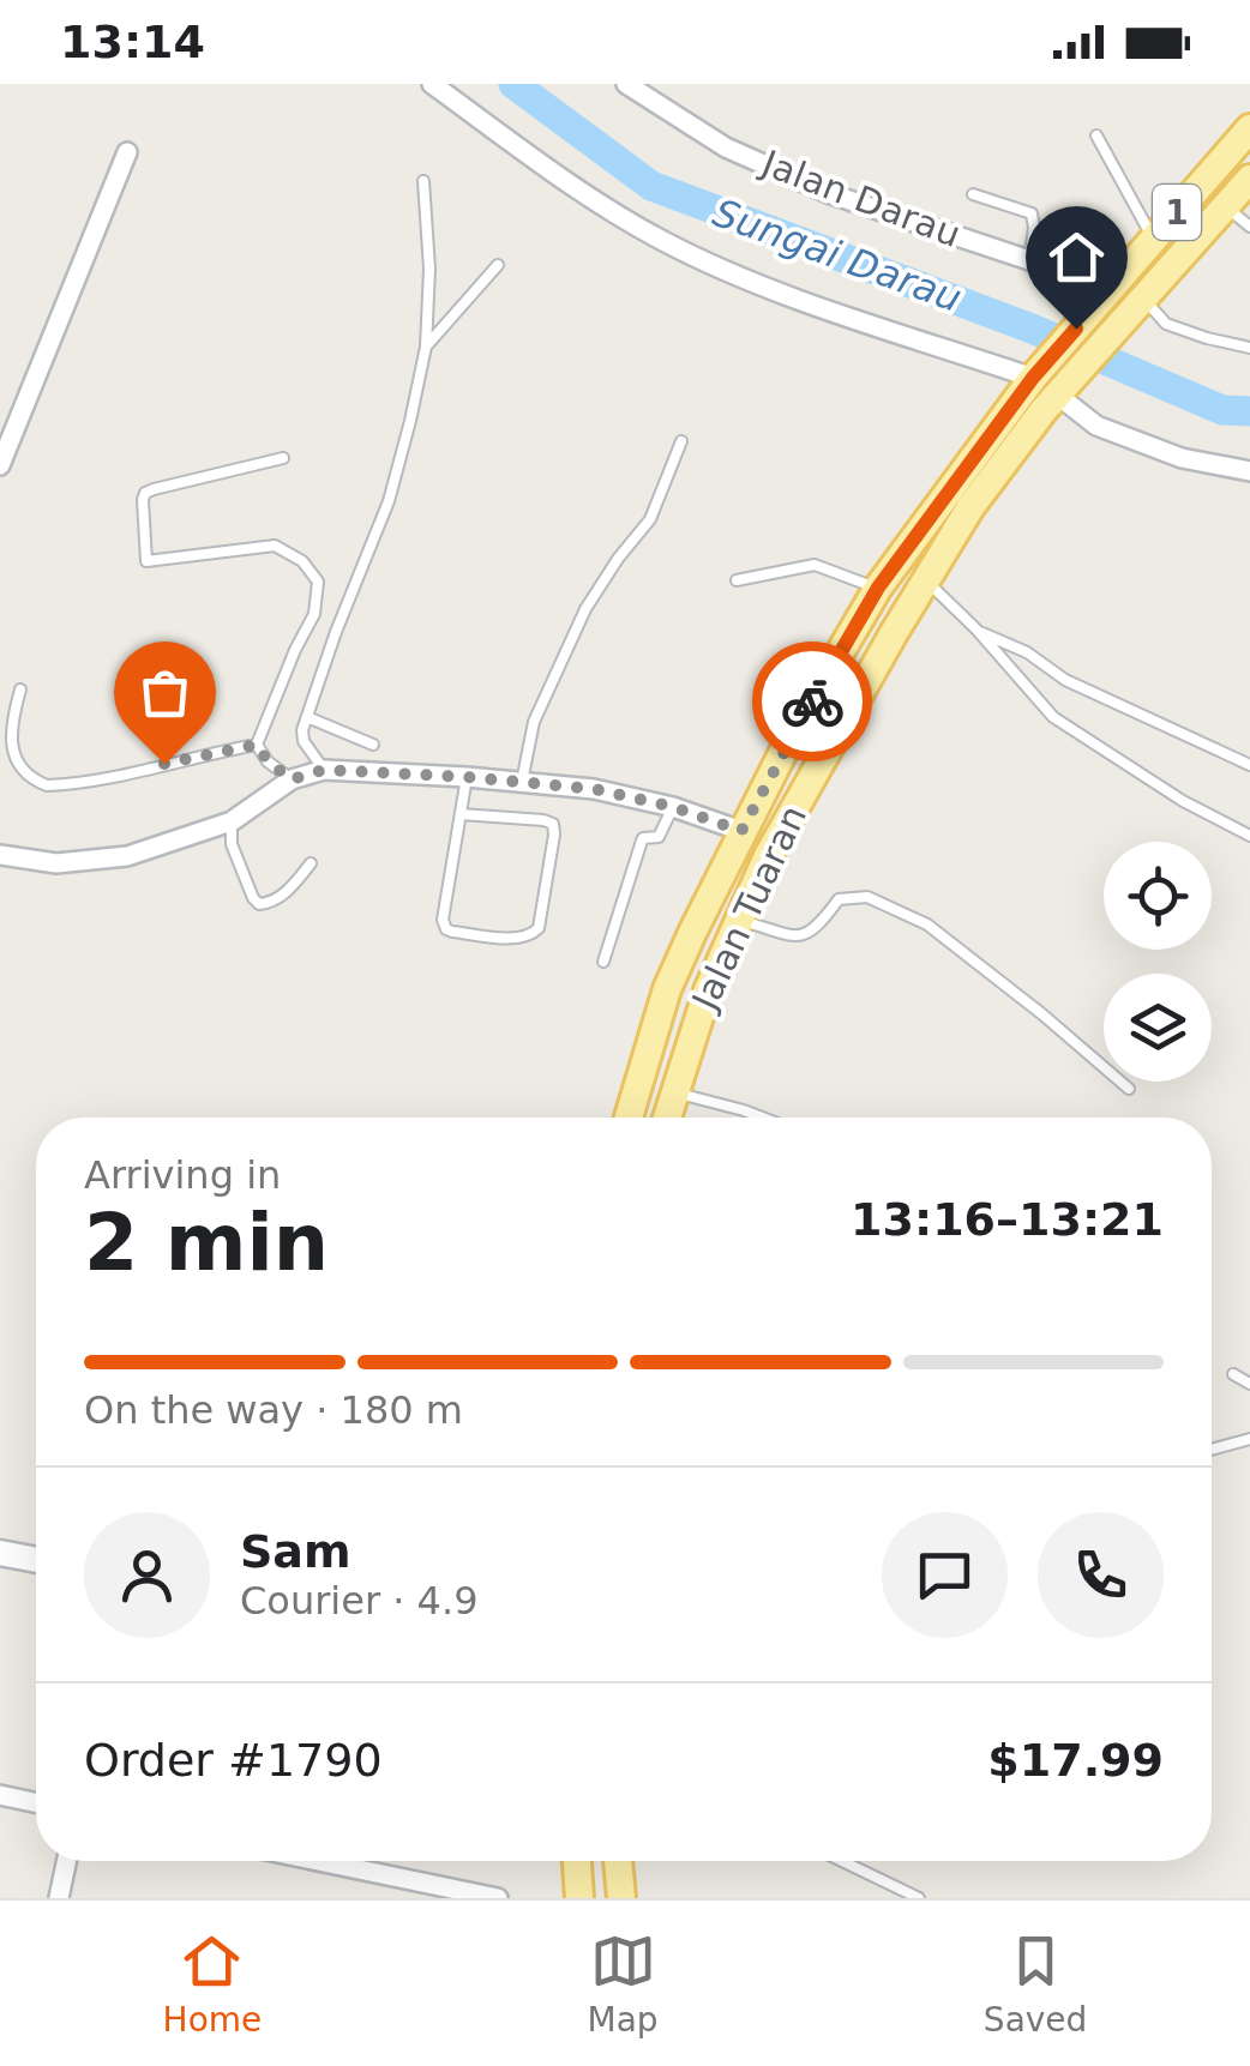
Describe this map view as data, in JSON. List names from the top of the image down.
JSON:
{
  "streets": {
    "main road": ["1", "Jalan Tuaran"],
    "street": ["Jalan Darau"]
  },
  "crossings": [
    ["Jalan Darau", "Jalan Tuaran"]
  ],
  "water": ["Sungai Darau"],
  "page": {
    "status": "13:14",
    "heading": ["2 min", "Arriving in", "13:16–13:21"],
    "panel": [
      "Sam",
      "Courier · 4.9",
      "Order #1790",
      "$17.99"
    ],
    "bar": "On the way · 180 m",
    "tabs": ["Home", "Map", "Saved"]
  }
}
